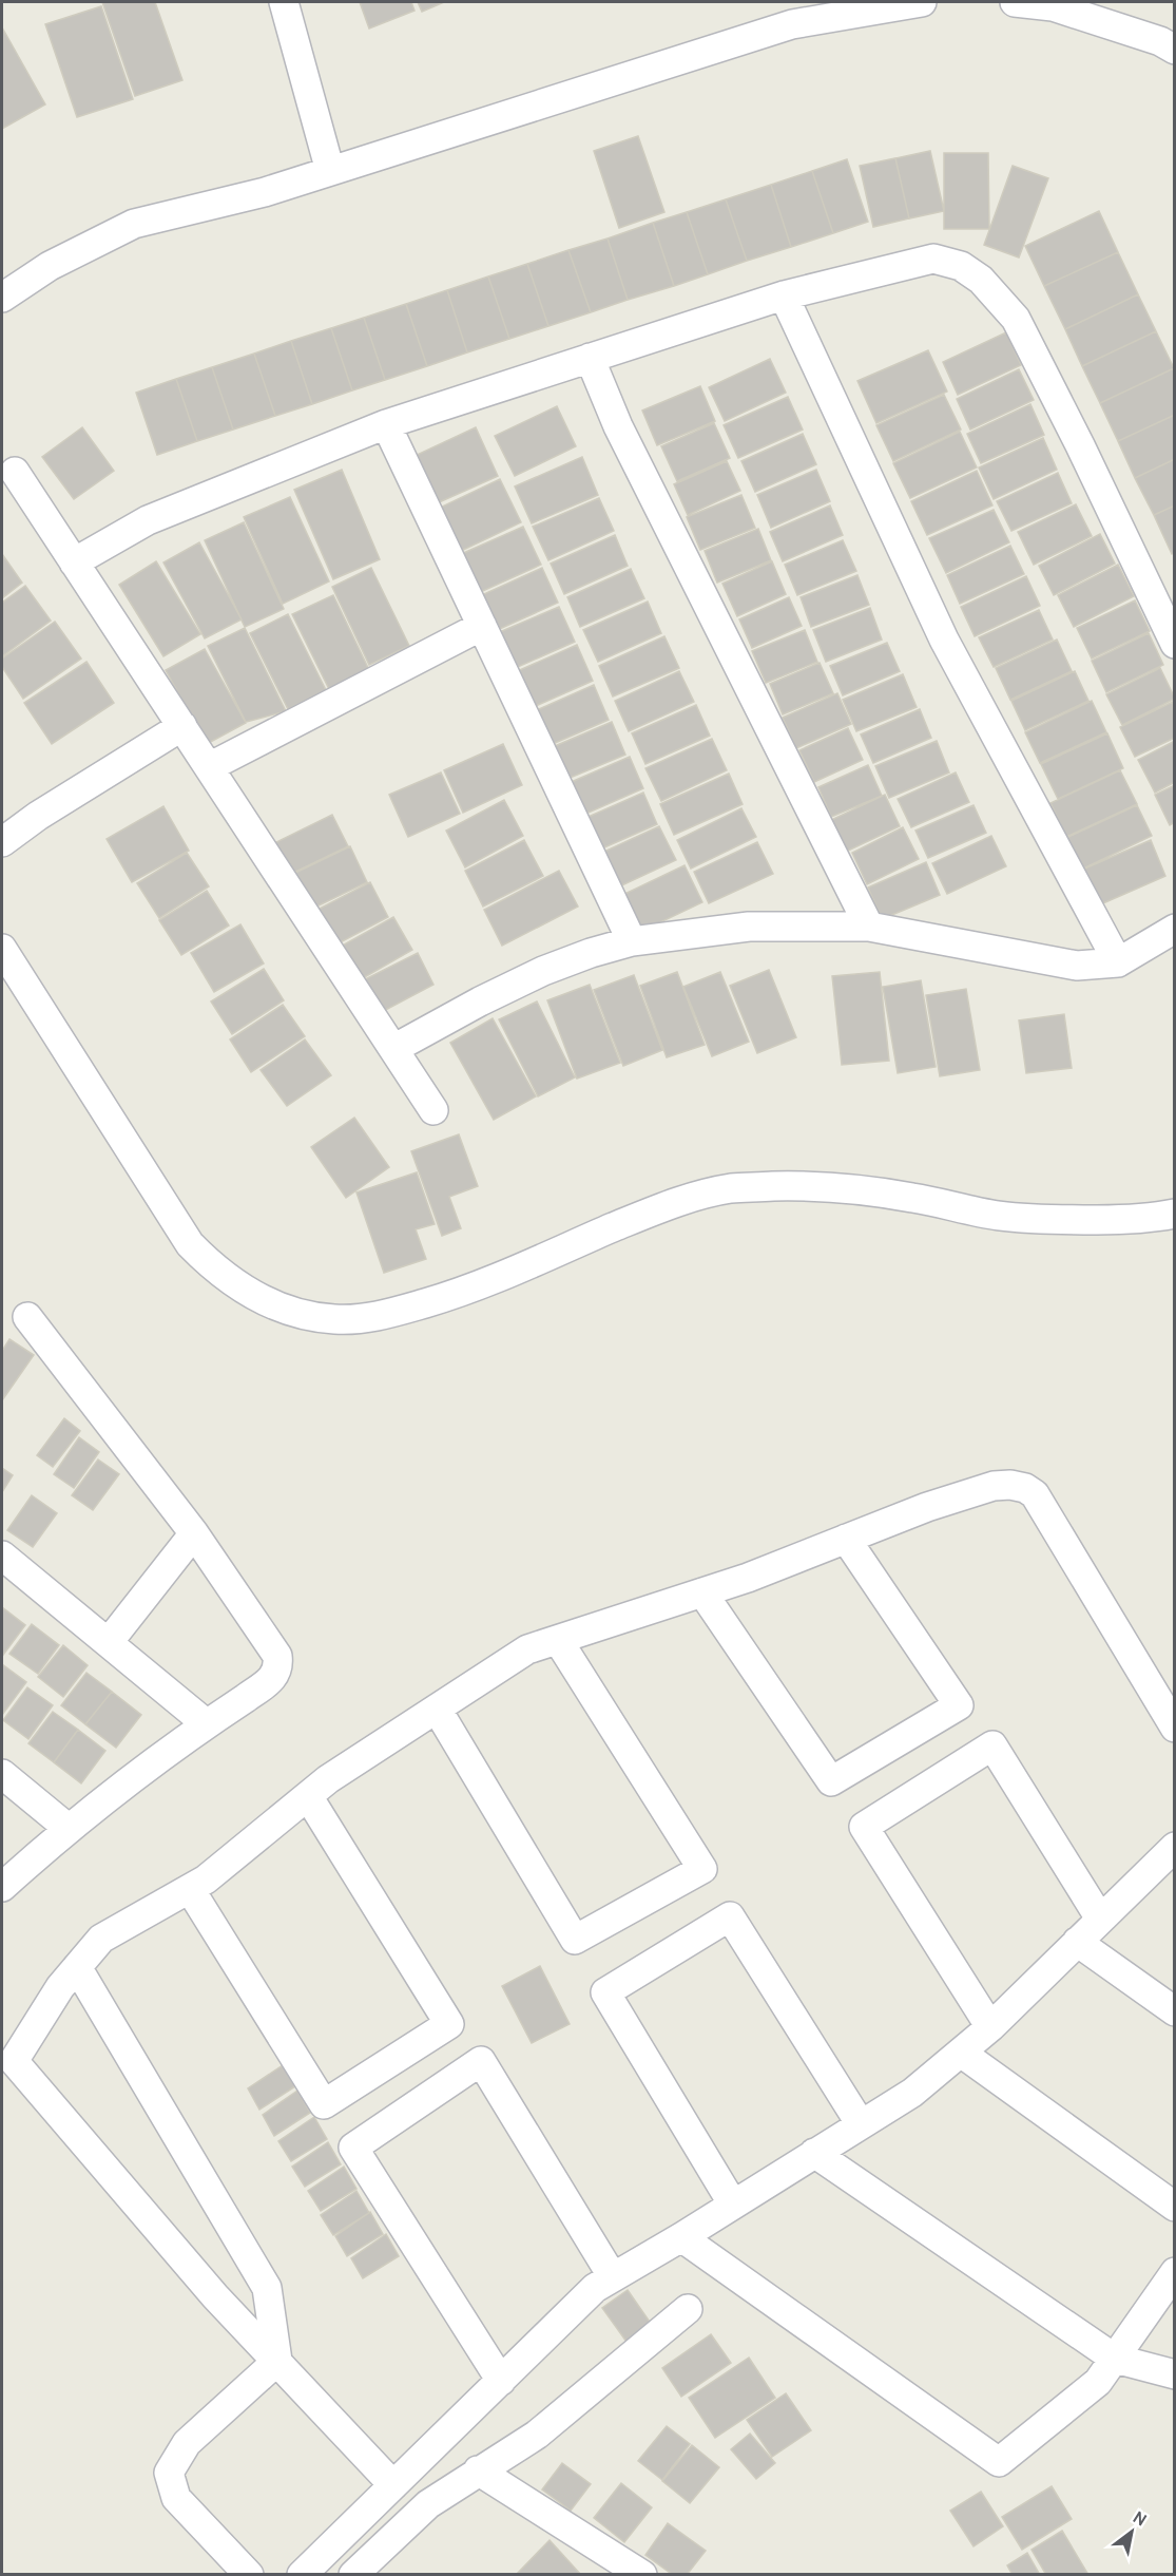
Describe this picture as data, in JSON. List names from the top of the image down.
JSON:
{
  "north": "top right"
}
